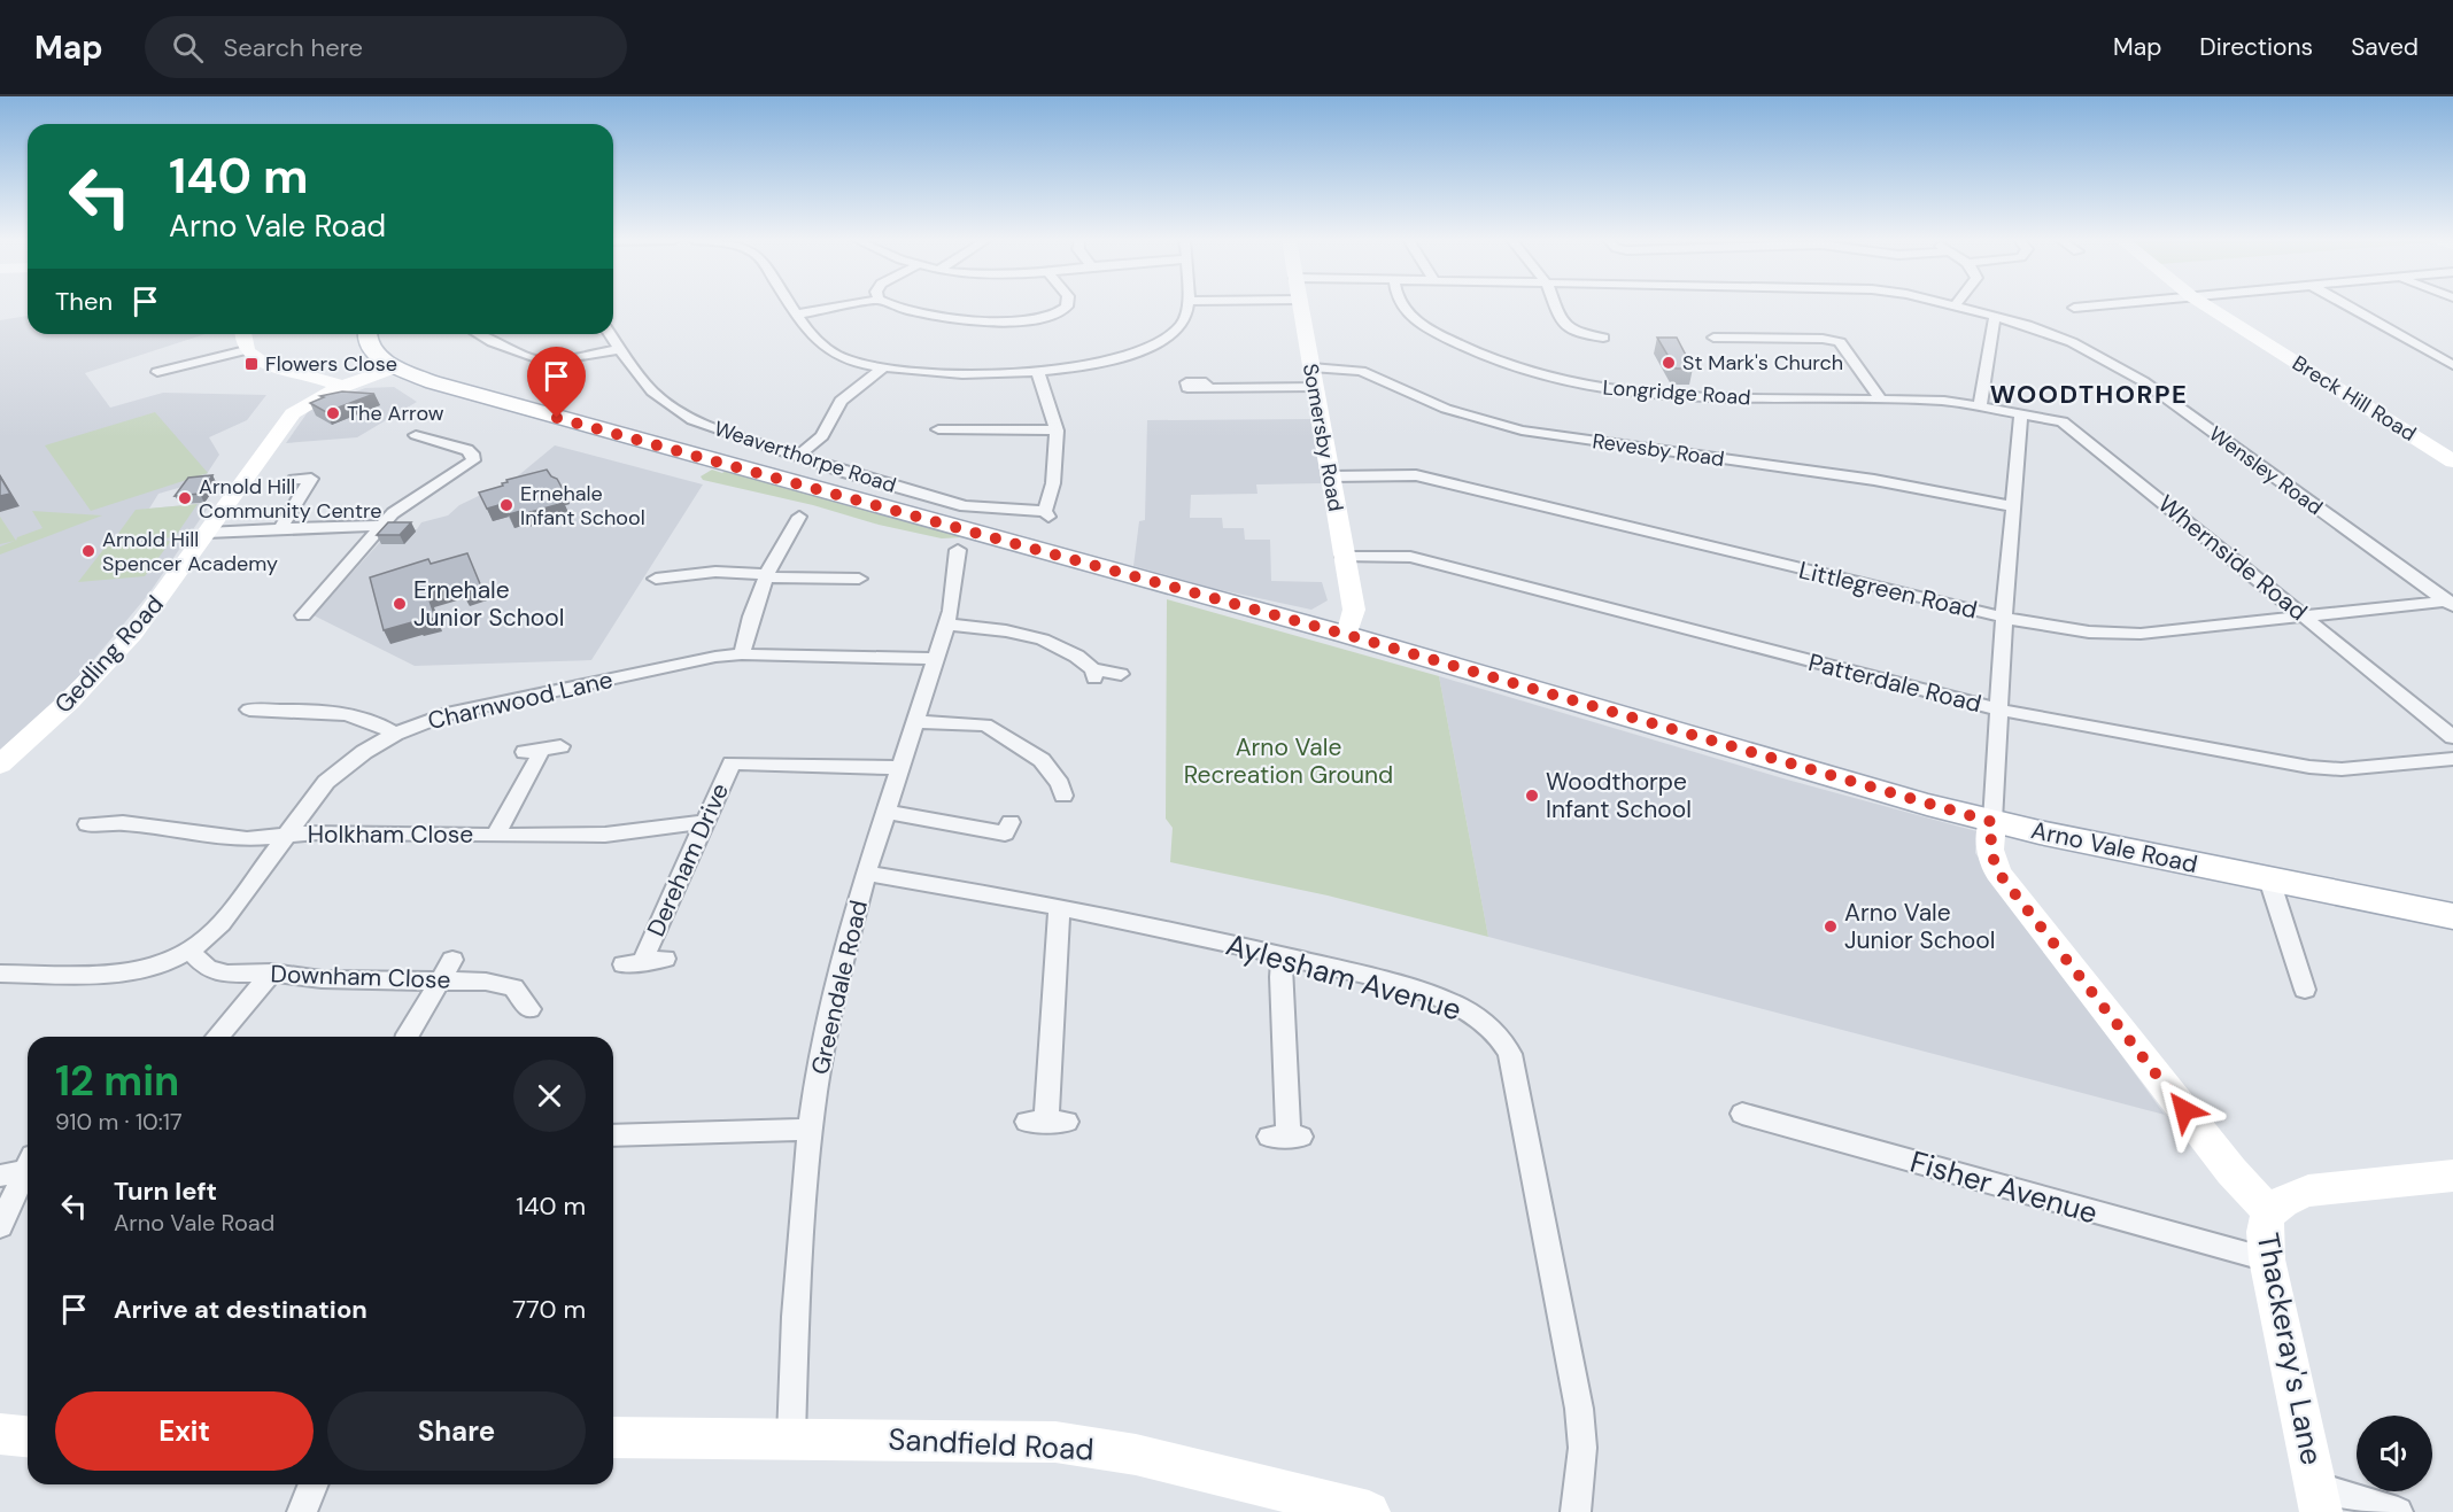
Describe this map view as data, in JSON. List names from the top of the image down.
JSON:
{
  "streets": {
    "main road": ["Arno Vale Road"],
    "street": [
      "Longridge Road",
      "Breck Hill Road",
      "Somersby Road",
      "Revesby Road",
      "Weaverthorpe Road",
      "Wensley Road",
      "Whernside Road",
      "Littlegreen Road",
      "Gedling Road",
      "Patterdale Road",
      "Charnwood Lane",
      "Holkham Close",
      "Dereham Drive",
      "Downham Close",
      "Aylesham Avenue",
      "Greendale Road",
      "Fisher Avenue",
      "Thackeray's Lane",
      "Sandfield Road"
    ]
  },
  "crossings": [
    ["Longridge Road", "Whernside Road"],
    ["Somersby Road", "Revesby Road"],
    ["Somersby Road", "Littlegreen Road"],
    ["Somersby Road", "Patterdale Road"],
    ["Somersby Road", "Arno Vale Road"],
    ["Wensley Road", "Littlegreen Road"],
    ["Whernside Road", "Littlegreen Road"],
    ["Gedling Road", "Arno Vale Road"],
    ["Charnwood Lane", "Holkham Close"],
    ["Charnwood Lane", "Downham Close"],
    ["Charnwood Lane", "Greendale Road"],
    ["Holkham Close", "Dereham Drive"],
    ["Dereham Drive", "Greendale Road"],
    ["Aylesham Avenue", "Greendale Road"],
    ["Greendale Road", "Sandfield Road"],
    ["Fisher Avenue", "Thackeray's Lane"]
  ],
  "districts": ["WOODTHORPE"],
  "parks": ["Arno Vale Recreation Ground"],
  "places": {
    "other": [
      "St Mark's Church",
      "The Arrow",
      "Arnold Hill Community Centre",
      "Ernehale Infant School",
      "Arnold Hill Spencer Academy",
      "Ernehale Junior School",
      "Woodthorpe Infant School",
      "Arno Vale Junior School"
    ],
    "transit": ["Flowers Close"]
  },
  "page": {
    "header": "Map",
    "search": "Search here",
    "nav": ["Map", "Directions", "Saved"],
    "turn": ["140 m", "Arno Vale Road"],
    "then": "Then",
    "heading": ["12 min", "910 m · 10:17"],
    "list": [
      {
        "name": "Turn left",
        "note": "Arno Vale Road",
        "value": "140 m"
      },
      {
        "name": "Arrive at destination",
        "value": "770 m"
      }
    ],
    "buttons": ["Exit", "Share"]
  }
}
